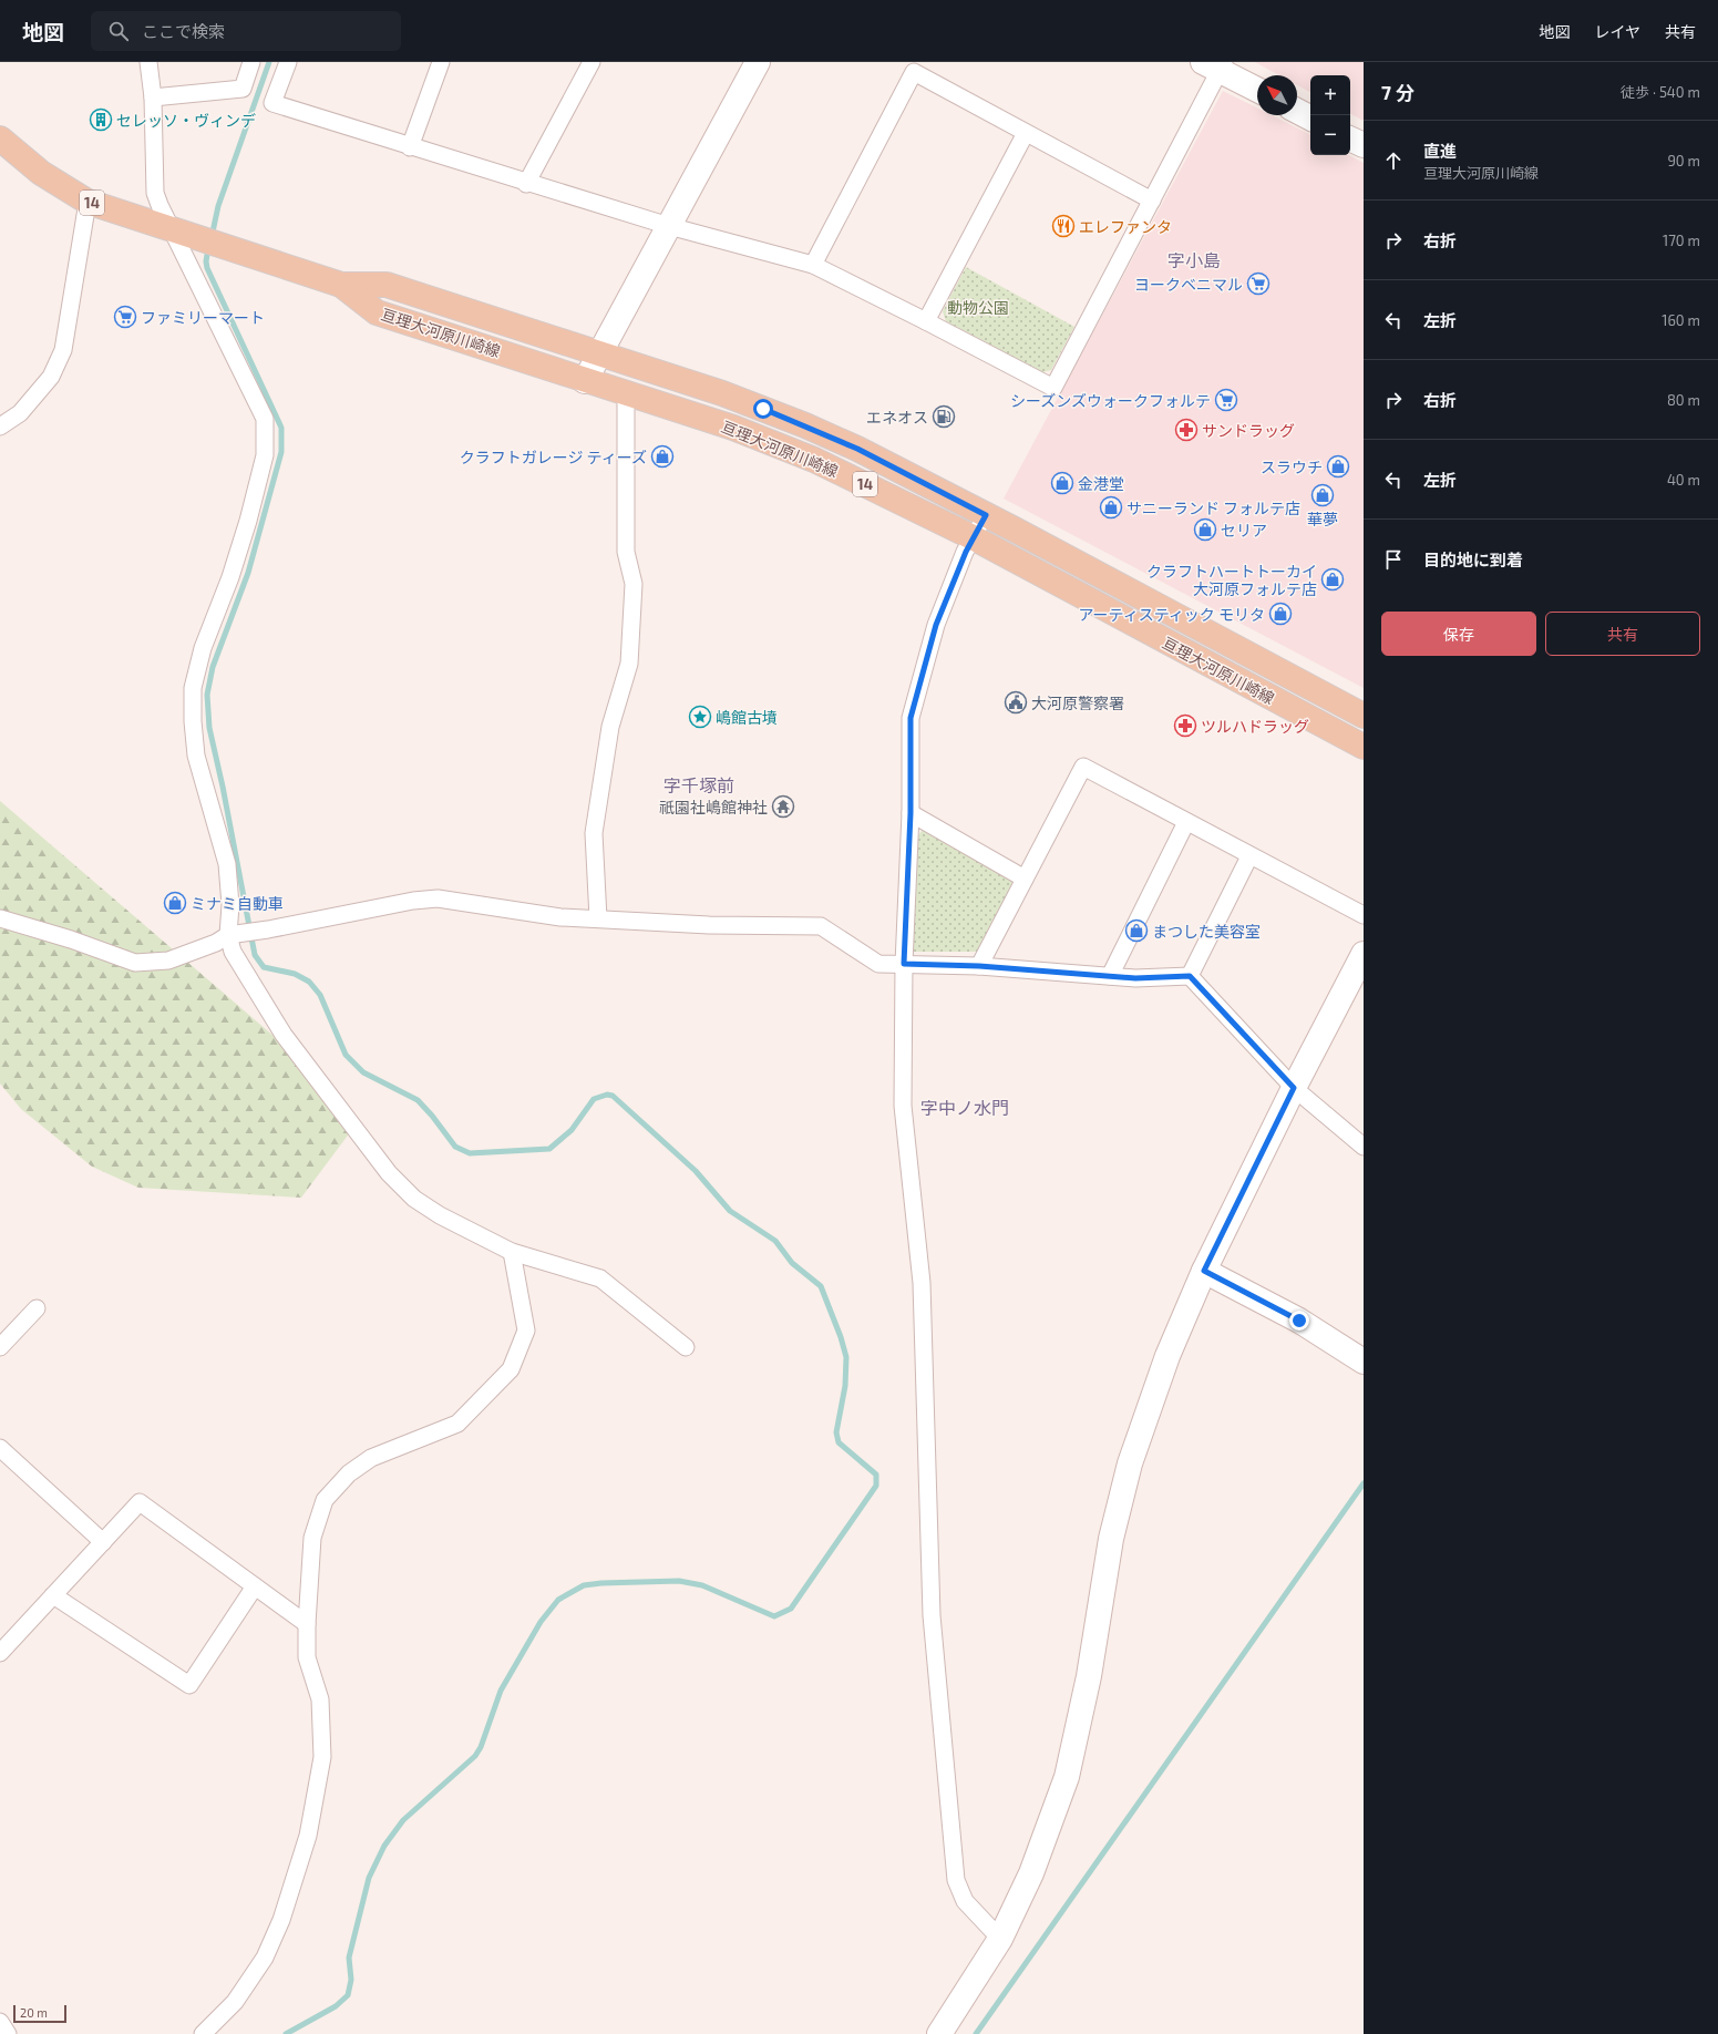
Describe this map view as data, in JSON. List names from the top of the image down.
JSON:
{
  "streets": {
    "main road": ["14", "亘理大河原川崎線"]
  },
  "districts": ["字小島", "字千塚前", "字中ノ水門"],
  "parks": ["動物公園"],
  "places": {
    "building": ["セレッソ・ヴィンデ"],
    "restaurant": ["エレファンタ"],
    "supermarket": ["ヨークベニマル", "ファミリーマート", "シーズンズウォークフォルテ"],
    "fuel station": ["エネオス"],
    "pharmacy": ["サンドラッグ", "ツルハドラッグ"],
    "shop": [
      "クラフトガレージ ティーズ",
      "スラウチ",
      "金港堂",
      "華夢",
      "サニーランド フォルテ店",
      "セリア",
      "クラフトハートトーカイ 大河原フォルテ店",
      "アーティスティック モリタ",
      "ミナミ自動車",
      "まつした美容室"
    ],
    "public building": ["大河原警察署"],
    "place": ["嶋館古墳"],
    "temple": ["祇園社嶋館神社"]
  },
  "scale_bar": "20 m",
  "north": "top left",
  "page": {
    "header": "地図",
    "search": "ここで検索",
    "nav": ["地図", "レイヤ", "共有"],
    "heading": ["7 分", "徒歩 · 540 m"],
    "map_buttons": ["+", "−"],
    "list": [
      ["直進", "亘理大河原川崎線", "90 m"],
      ["右折", "170 m"],
      ["左折", "160 m"],
      ["右折", "80 m"],
      ["左折", "40 m"],
      "目的地に到着"
    ],
    "buttons": ["保存", "共有"],
    "scale": "20 m"
  }
}
